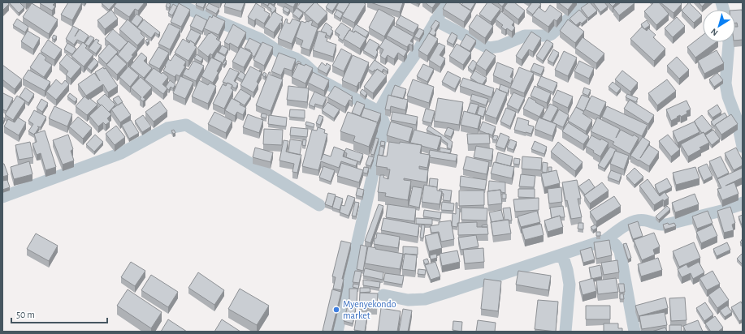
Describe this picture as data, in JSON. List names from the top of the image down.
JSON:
{
  "places": ["Myenyekondo market"],
  "scale_bar": "50 m",
  "north": "bottom left"
}
